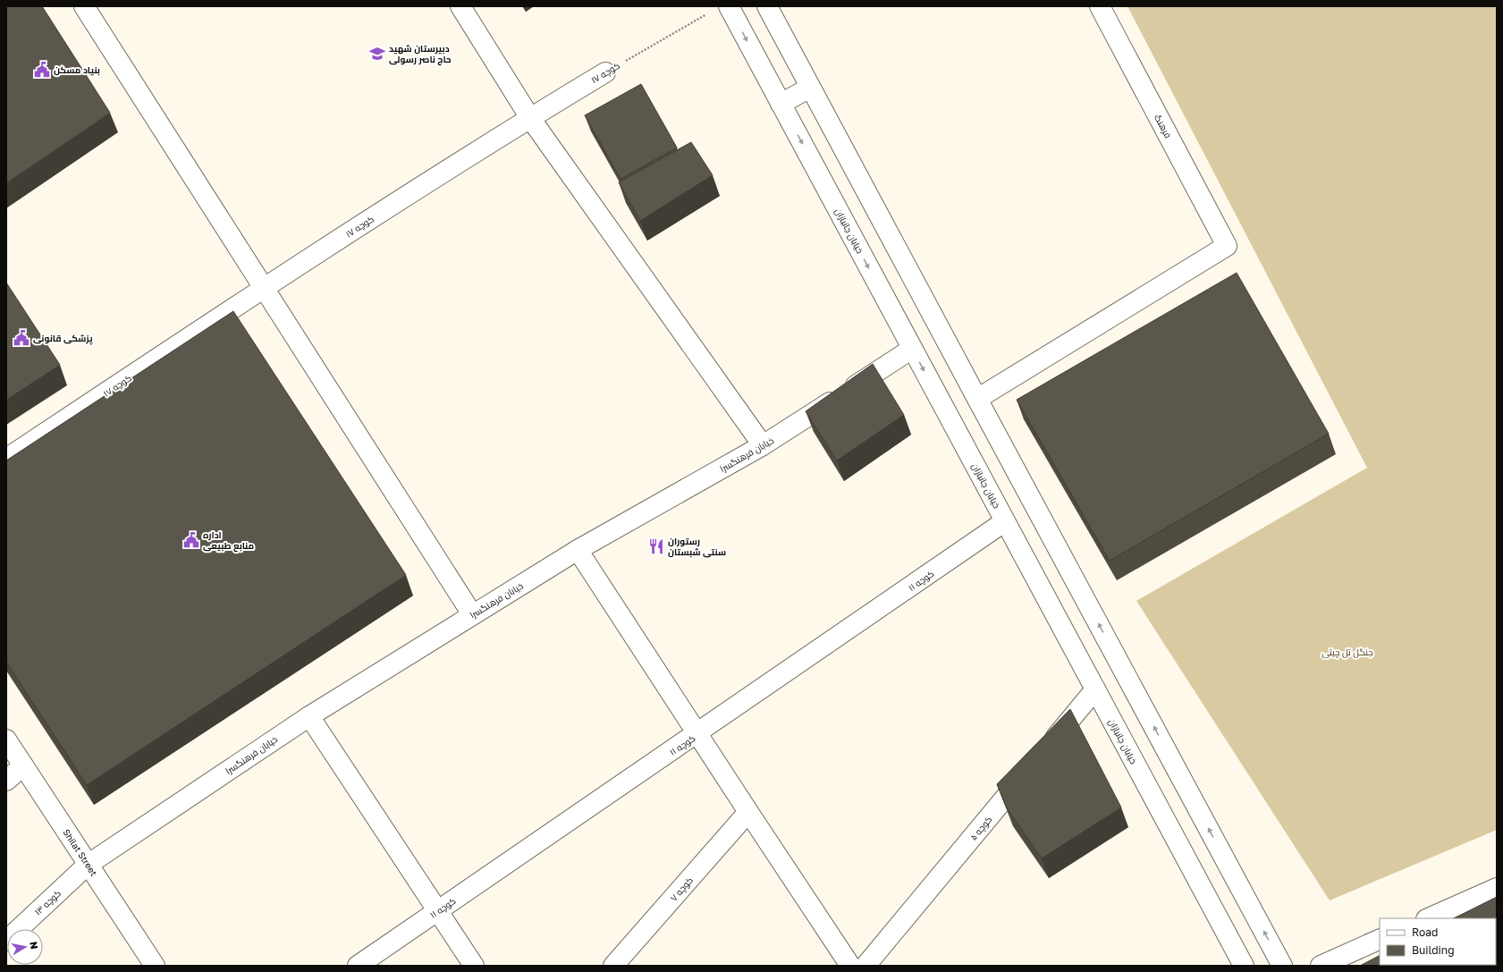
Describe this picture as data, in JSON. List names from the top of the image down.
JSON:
{
  "streets": {
    "street": [
      "کوچه ۱۷",
      "فرهنگ",
      "خیابان جانبازان",
      "خیابان فرهنگسرا",
      "کوچه ۱۱",
      "کوچه ۵",
      "Shilat Street",
      "کوچه ۷",
      "کوچه ۱۳"
    ]
  },
  "crossings": [
    ["خیابان جانبازان", "خیابان فرهنگسرا"],
    ["خیابان جانبازان", "کوچه ۱۱"],
    ["خیابان فرهنگسرا", "Shilat Street"],
    ["خیابان فرهنگسرا", "کوچه ۱۳"],
    ["Shilat Street", "کوچه ۱۳"]
  ],
  "parks": ["جنگل تل چیتی"],
  "places": {
    "school or university": ["دبیرستان شهید حاج ناصر رسولی"],
    "public building": ["بنیاد مسکن", "پزشکی قانونی", "اداره منابع طبیعی"],
    "restaurant": ["رستوران سنتی شبستان"]
  },
  "legend": ["Road", "Building"],
  "north": "right"
}
